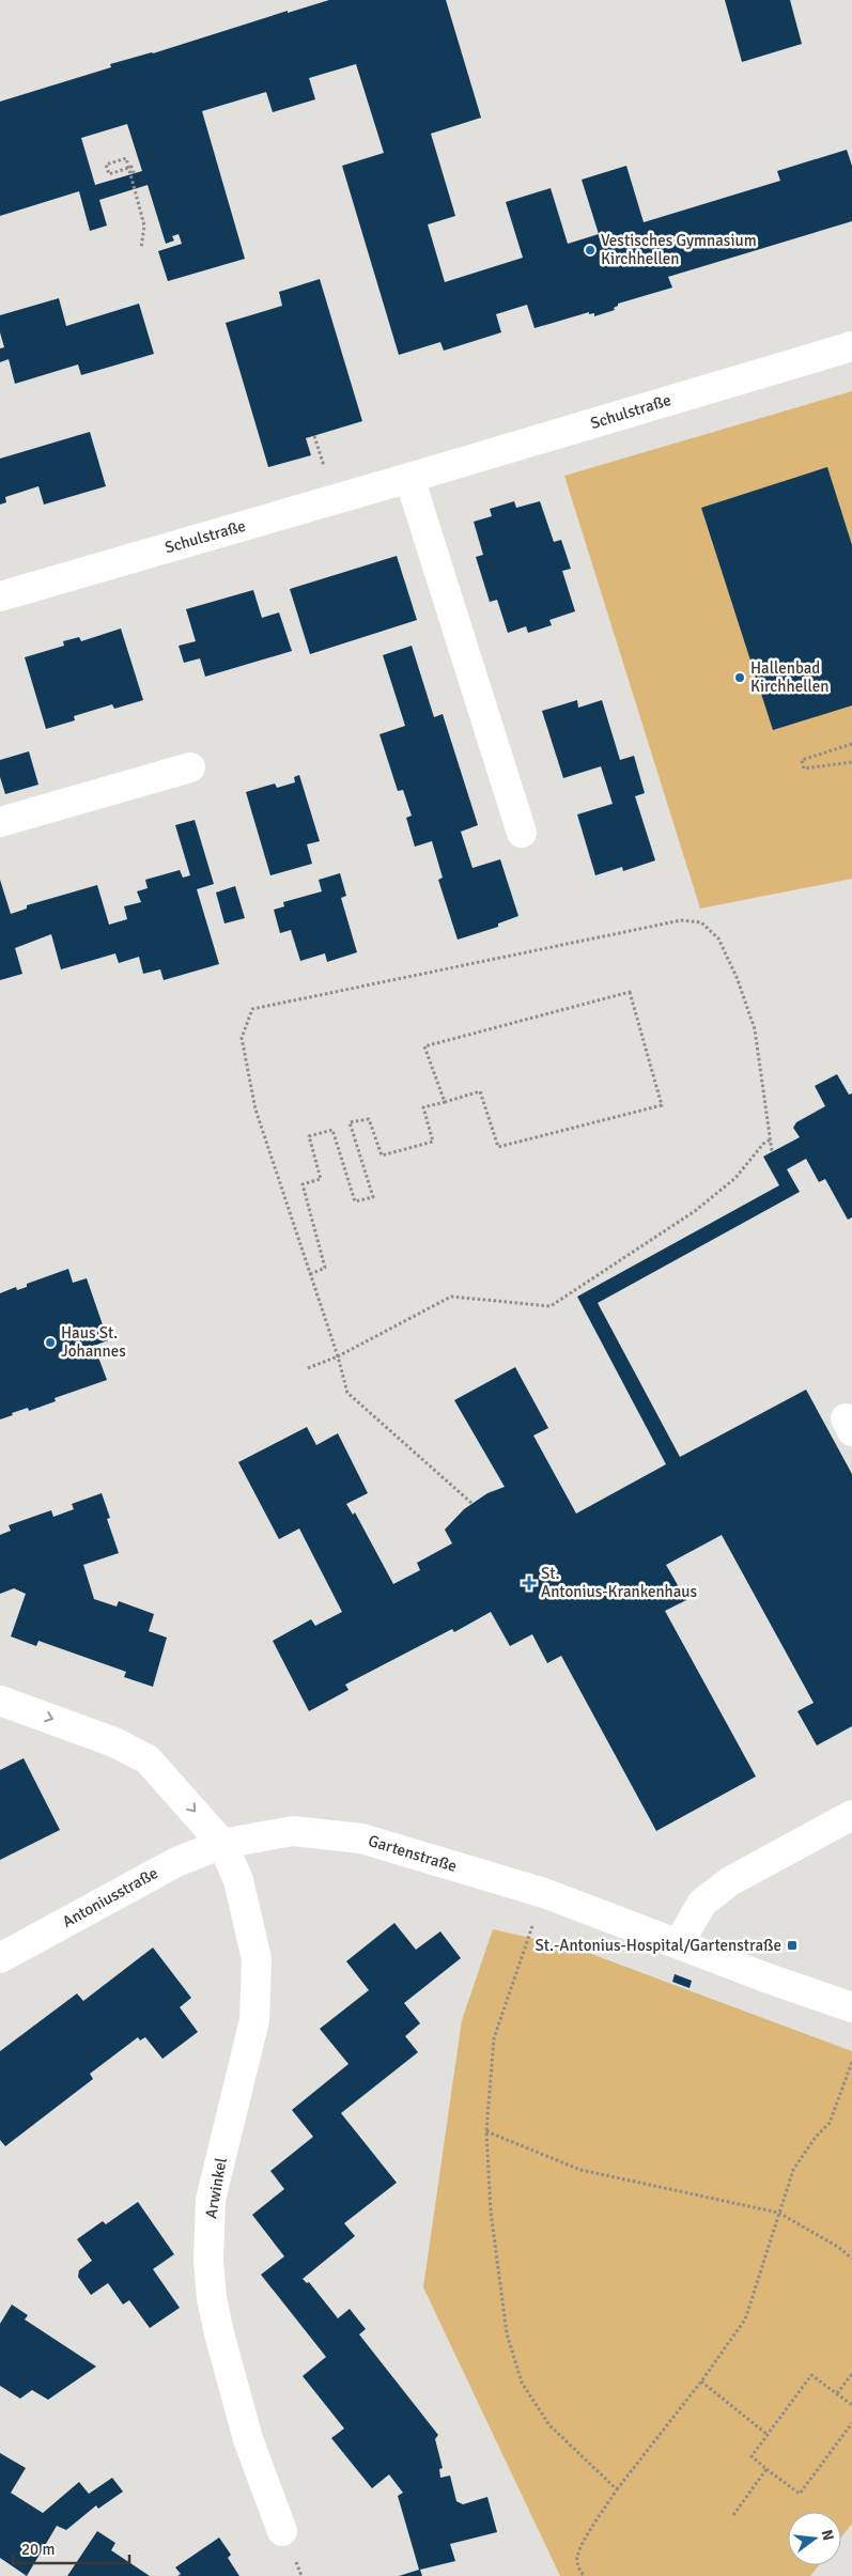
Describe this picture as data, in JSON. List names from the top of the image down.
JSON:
{
  "streets": {
    "street": [
      "Schulstraße",
      "Gartenstraße",
      "Antoniusstraße",
      "Arwinkel"
    ]
  },
  "crossings": [
    ["Gartenstraße", "Antoniusstraße"],
    ["Gartenstraße", "Arwinkel"],
    ["Antoniusstraße", "Arwinkel"]
  ],
  "places": {
    "other": ["Vestisches Gymnasium Kirchhellen", "Hallenbad Kirchhellen", "Haus St. Johannes"],
    "health": ["St. Antonius-Krankenhaus"],
    "transit": ["St.-Antonius-Hospital/Gartenstraße"]
  },
  "scale_bar": "20 m",
  "north": "right"
}
